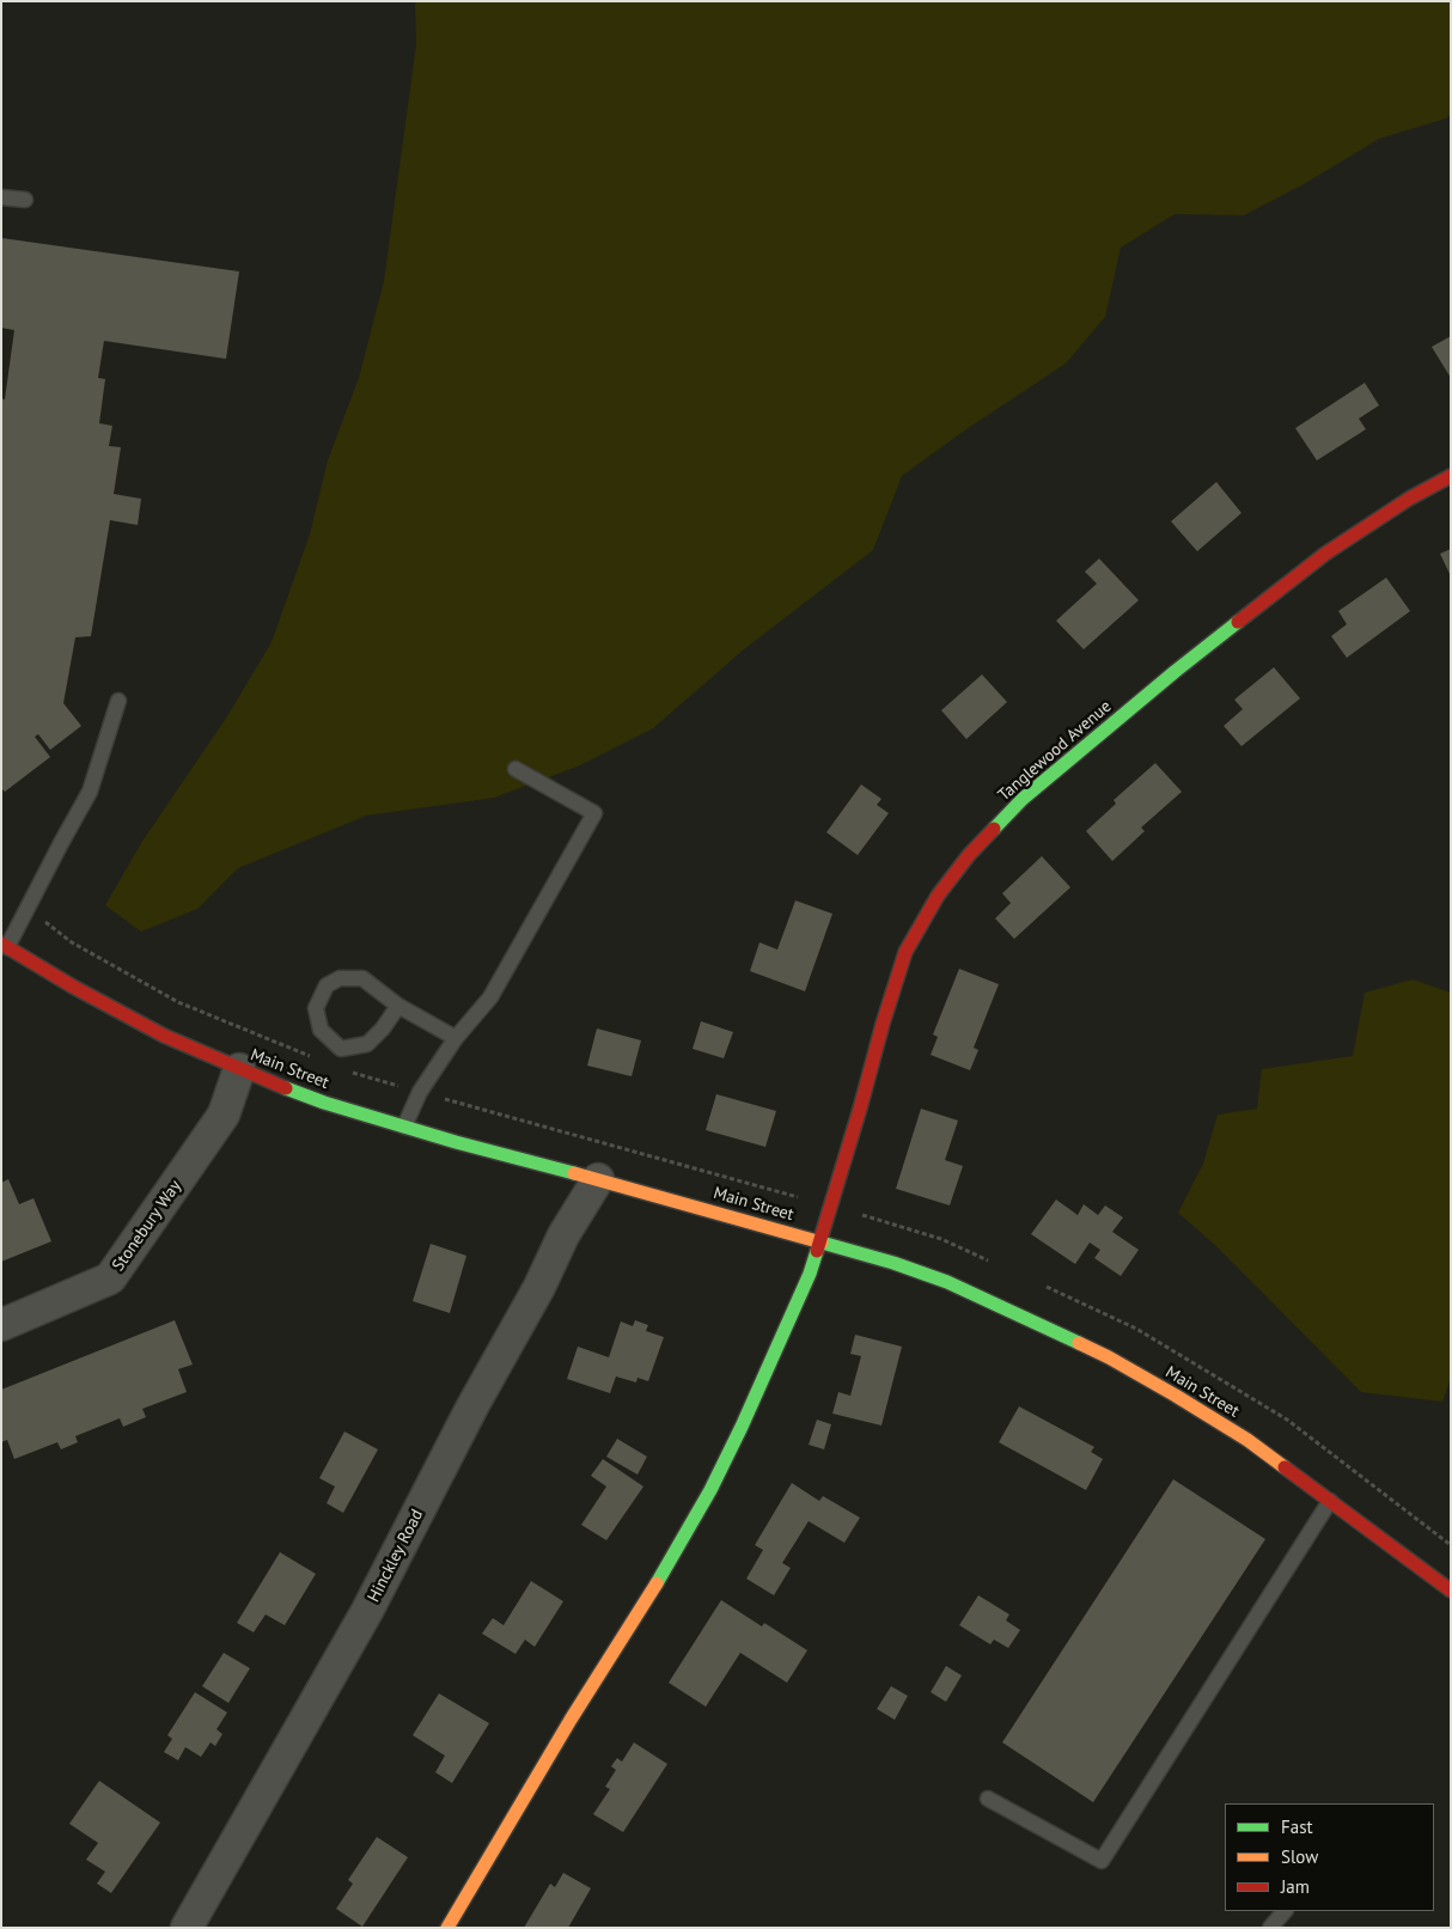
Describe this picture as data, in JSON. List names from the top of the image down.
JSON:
{
  "streets": {
    "street": [
      "Tanglewood Avenue",
      "Main Street",
      "Stonebury Way",
      "Hinckley Road"
    ]
  },
  "crossings": [
    ["Tanglewood Avenue", "Main Street"],
    ["Main Street", "Stonebury Way"],
    ["Main Street", "Hinckley Road"]
  ],
  "legend": ["Fast", "Slow", "Jam"]
}
